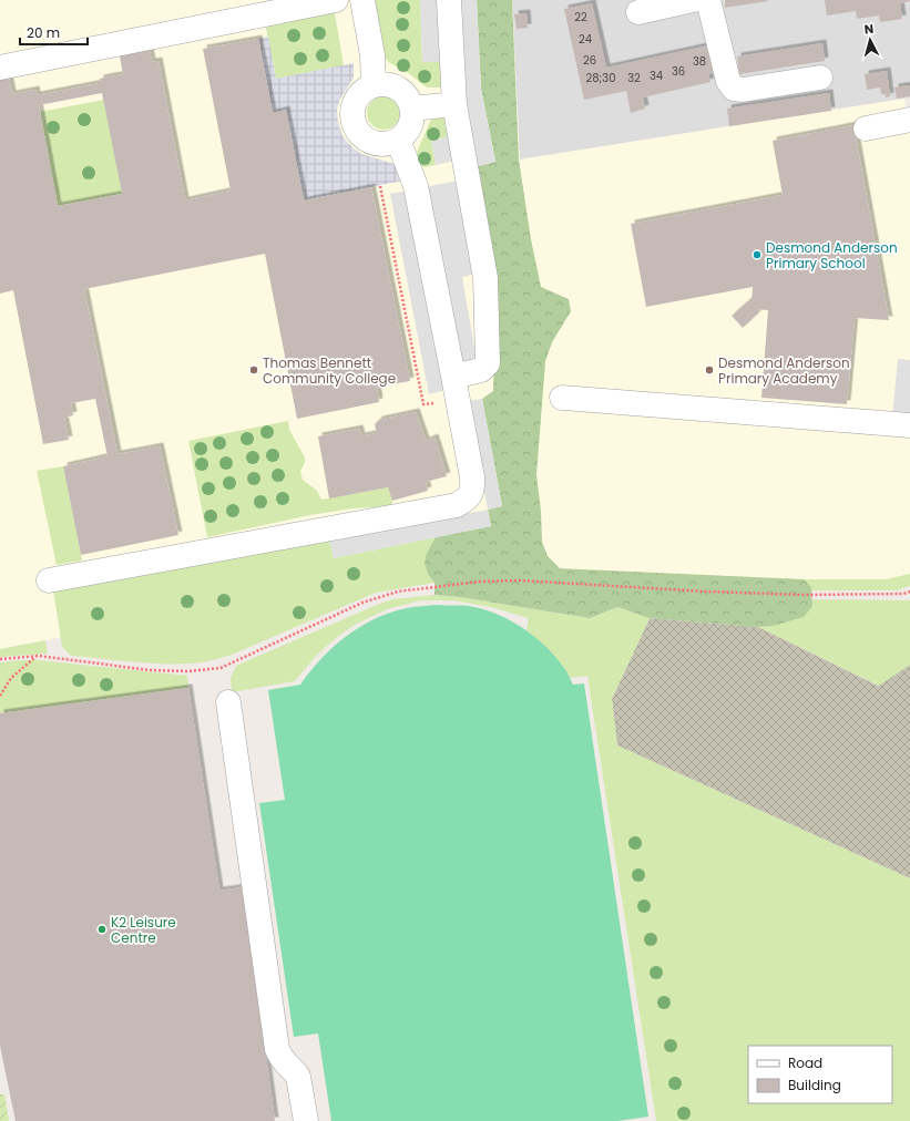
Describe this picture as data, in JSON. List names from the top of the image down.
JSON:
{
  "places": [
    "Desmond Anderson Primary School",
    "Thomas Bennett Community College",
    "Desmond Anderson Primary Academy",
    "K2 Leisure Centre"
  ],
  "house_numbers": [
    "22",
    "24",
    "26",
    "38",
    "36",
    "34",
    "28;30",
    "32"
  ],
  "legend": ["Road", "Building"],
  "scale_bar": "20 m",
  "north": "top"
}
